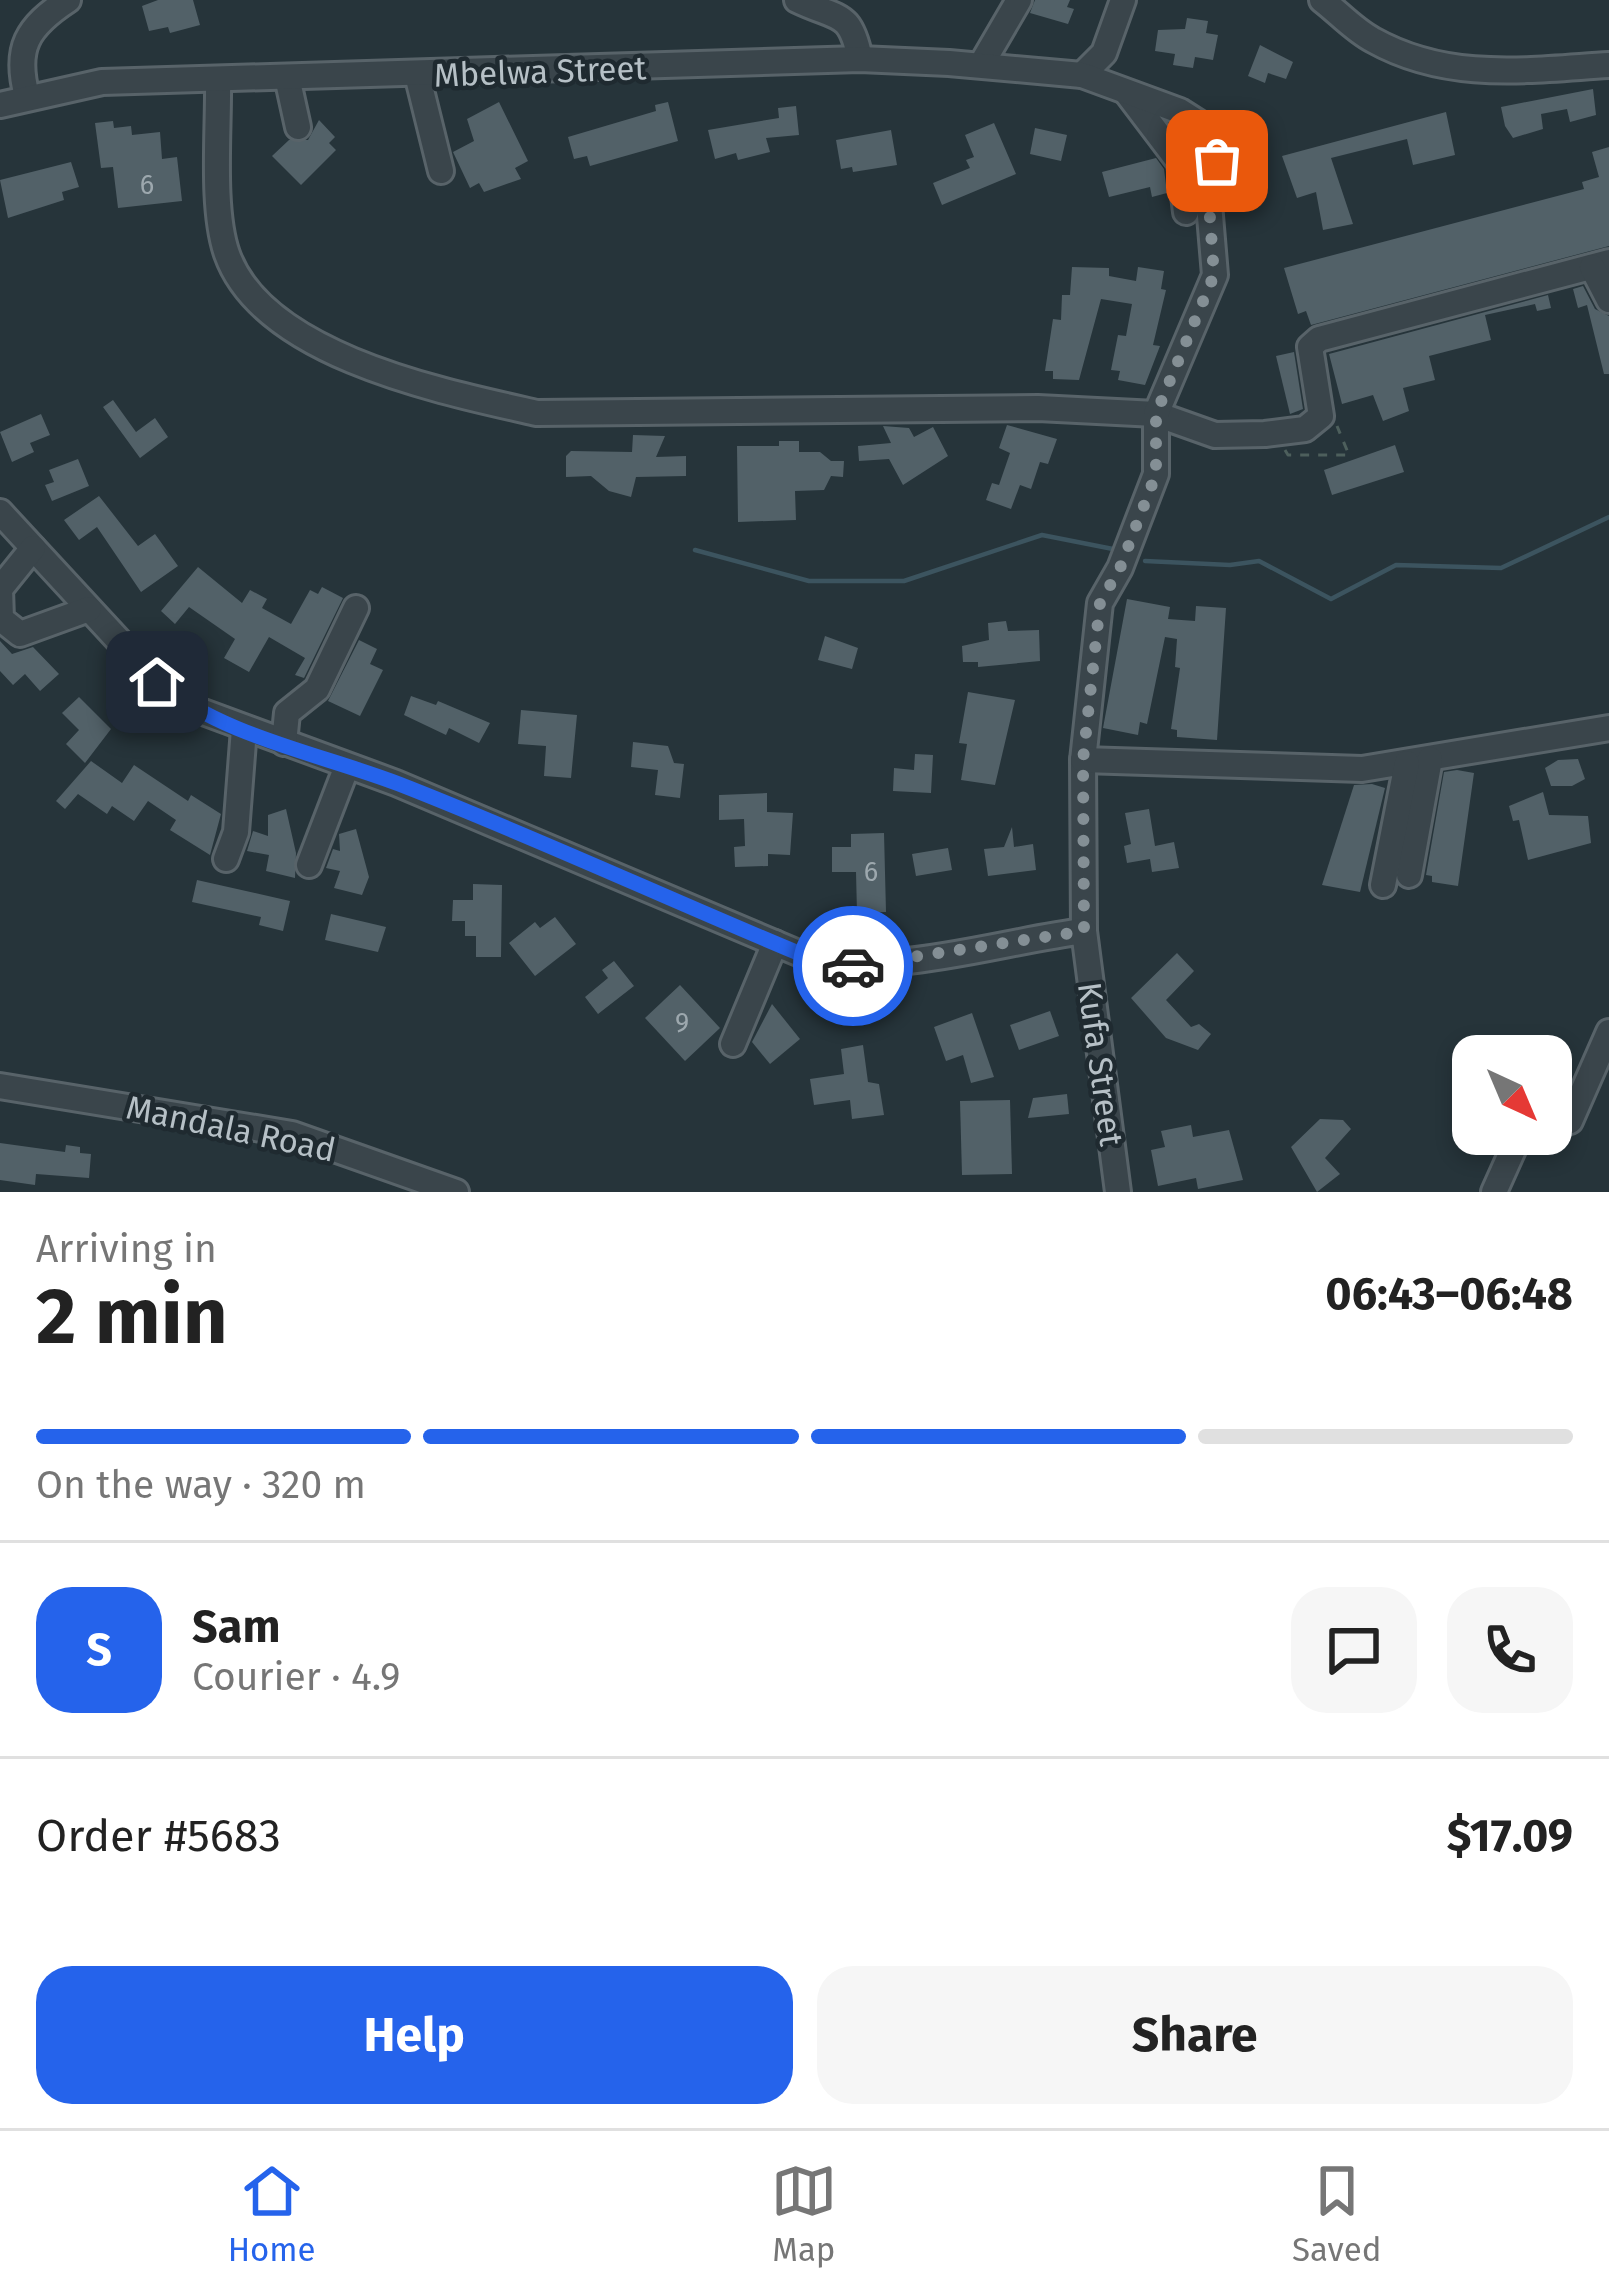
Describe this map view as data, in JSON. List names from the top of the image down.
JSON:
{
  "streets": {
    "street": ["Mbelwa Street", "Kufa Street", "Mandala Road"]
  },
  "crossings": [
    ["Mbelwa Street", "Kufa Street"]
  ],
  "house_numbers": ["6", "6", "9"],
  "north": "bottom right",
  "page": {
    "heading": ["2 min", "Arriving in", "06:43–06:48"],
    "panel": [
      "Sam",
      "Courier · 4.9",
      "Order #5683",
      "$17.09"
    ],
    "bar": "On the way · 320 m",
    "round": "S",
    "buttons": ["Help", "Share"],
    "tabs": ["Home", "Map", "Saved"]
  }
}
